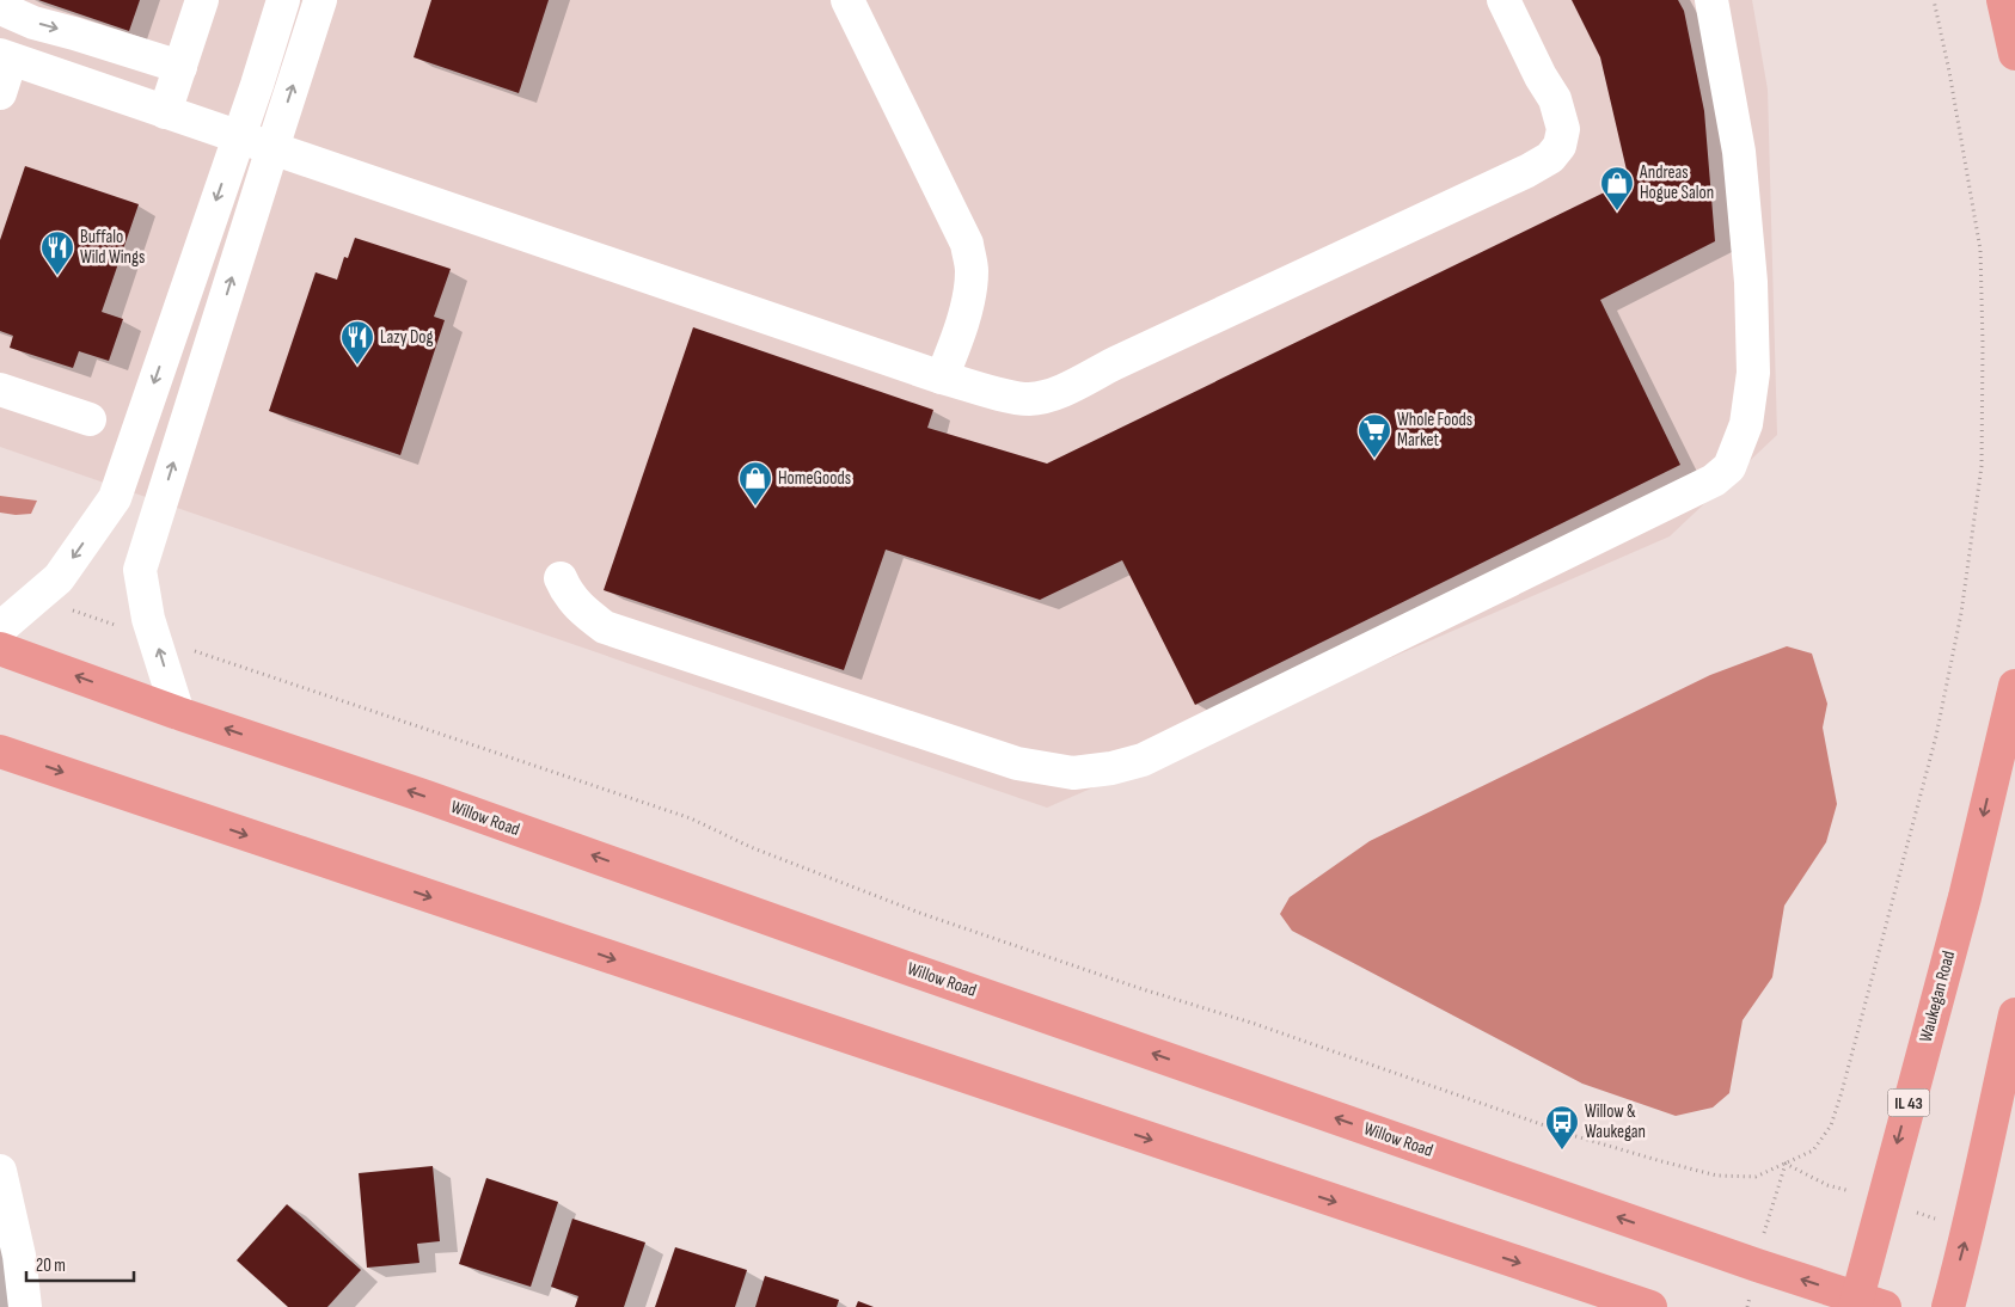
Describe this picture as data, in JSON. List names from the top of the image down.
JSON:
{
  "streets": {
    "main road": ["Willow Road", "Waukegan Road", "IL 43"]
  },
  "crossings": [
    ["Willow Road", "Waukegan Road"]
  ],
  "places": {
    "shop": ["Andreas Hogue Salon", "HomeGoods"],
    "restaurant": ["Buffalo Wild Wings", "Lazy Dog"],
    "supermarket": ["Whole Foods Market"],
    "bus stop": ["Willow & Waukegan"]
  },
  "scale_bar": "20 m"
}
